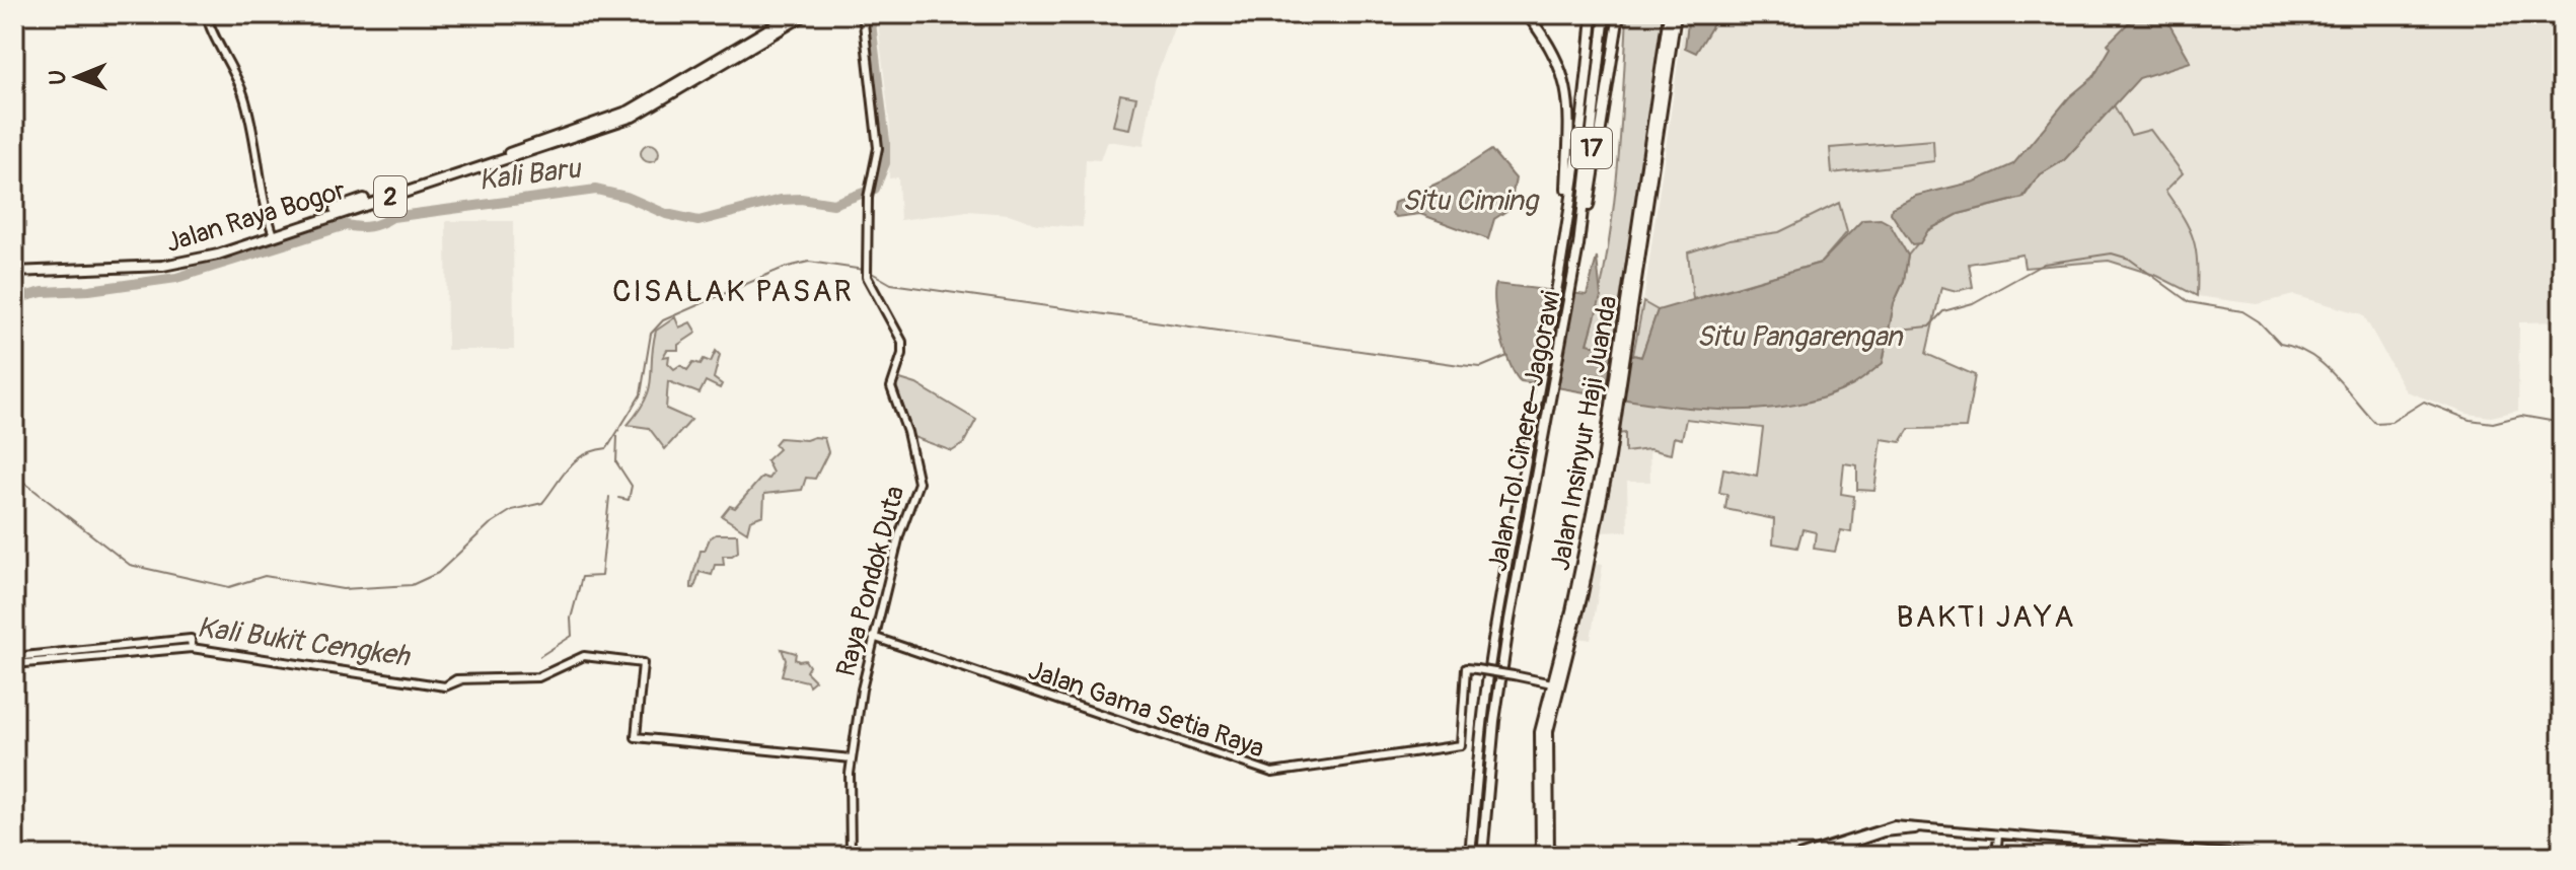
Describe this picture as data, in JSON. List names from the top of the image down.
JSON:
{
  "streets": {
    "highway": [
      "17",
      "2",
      "Jalan Raya Bogor",
      "Jalan Tol Cinere–Jagorawi",
      "Jalan Insinyur Haji Juanda"
    ],
    "street": ["Raya Pondok Duta", "Jalan Gama Setia Raya"]
  },
  "crossings": [
    ["Jalan Insinyur Haji Juanda", "Jalan Gama Setia Raya"],
    ["Raya Pondok Duta", "Jalan Gama Setia Raya"]
  ],
  "districts": ["CISALAK PASAR", "BAKTI JAYA"],
  "water": [
    "Kali Baru",
    "Situ Ciming",
    "Situ Pangarengan",
    "Kali Bukit Cengkeh"
  ],
  "north": "left"
}
